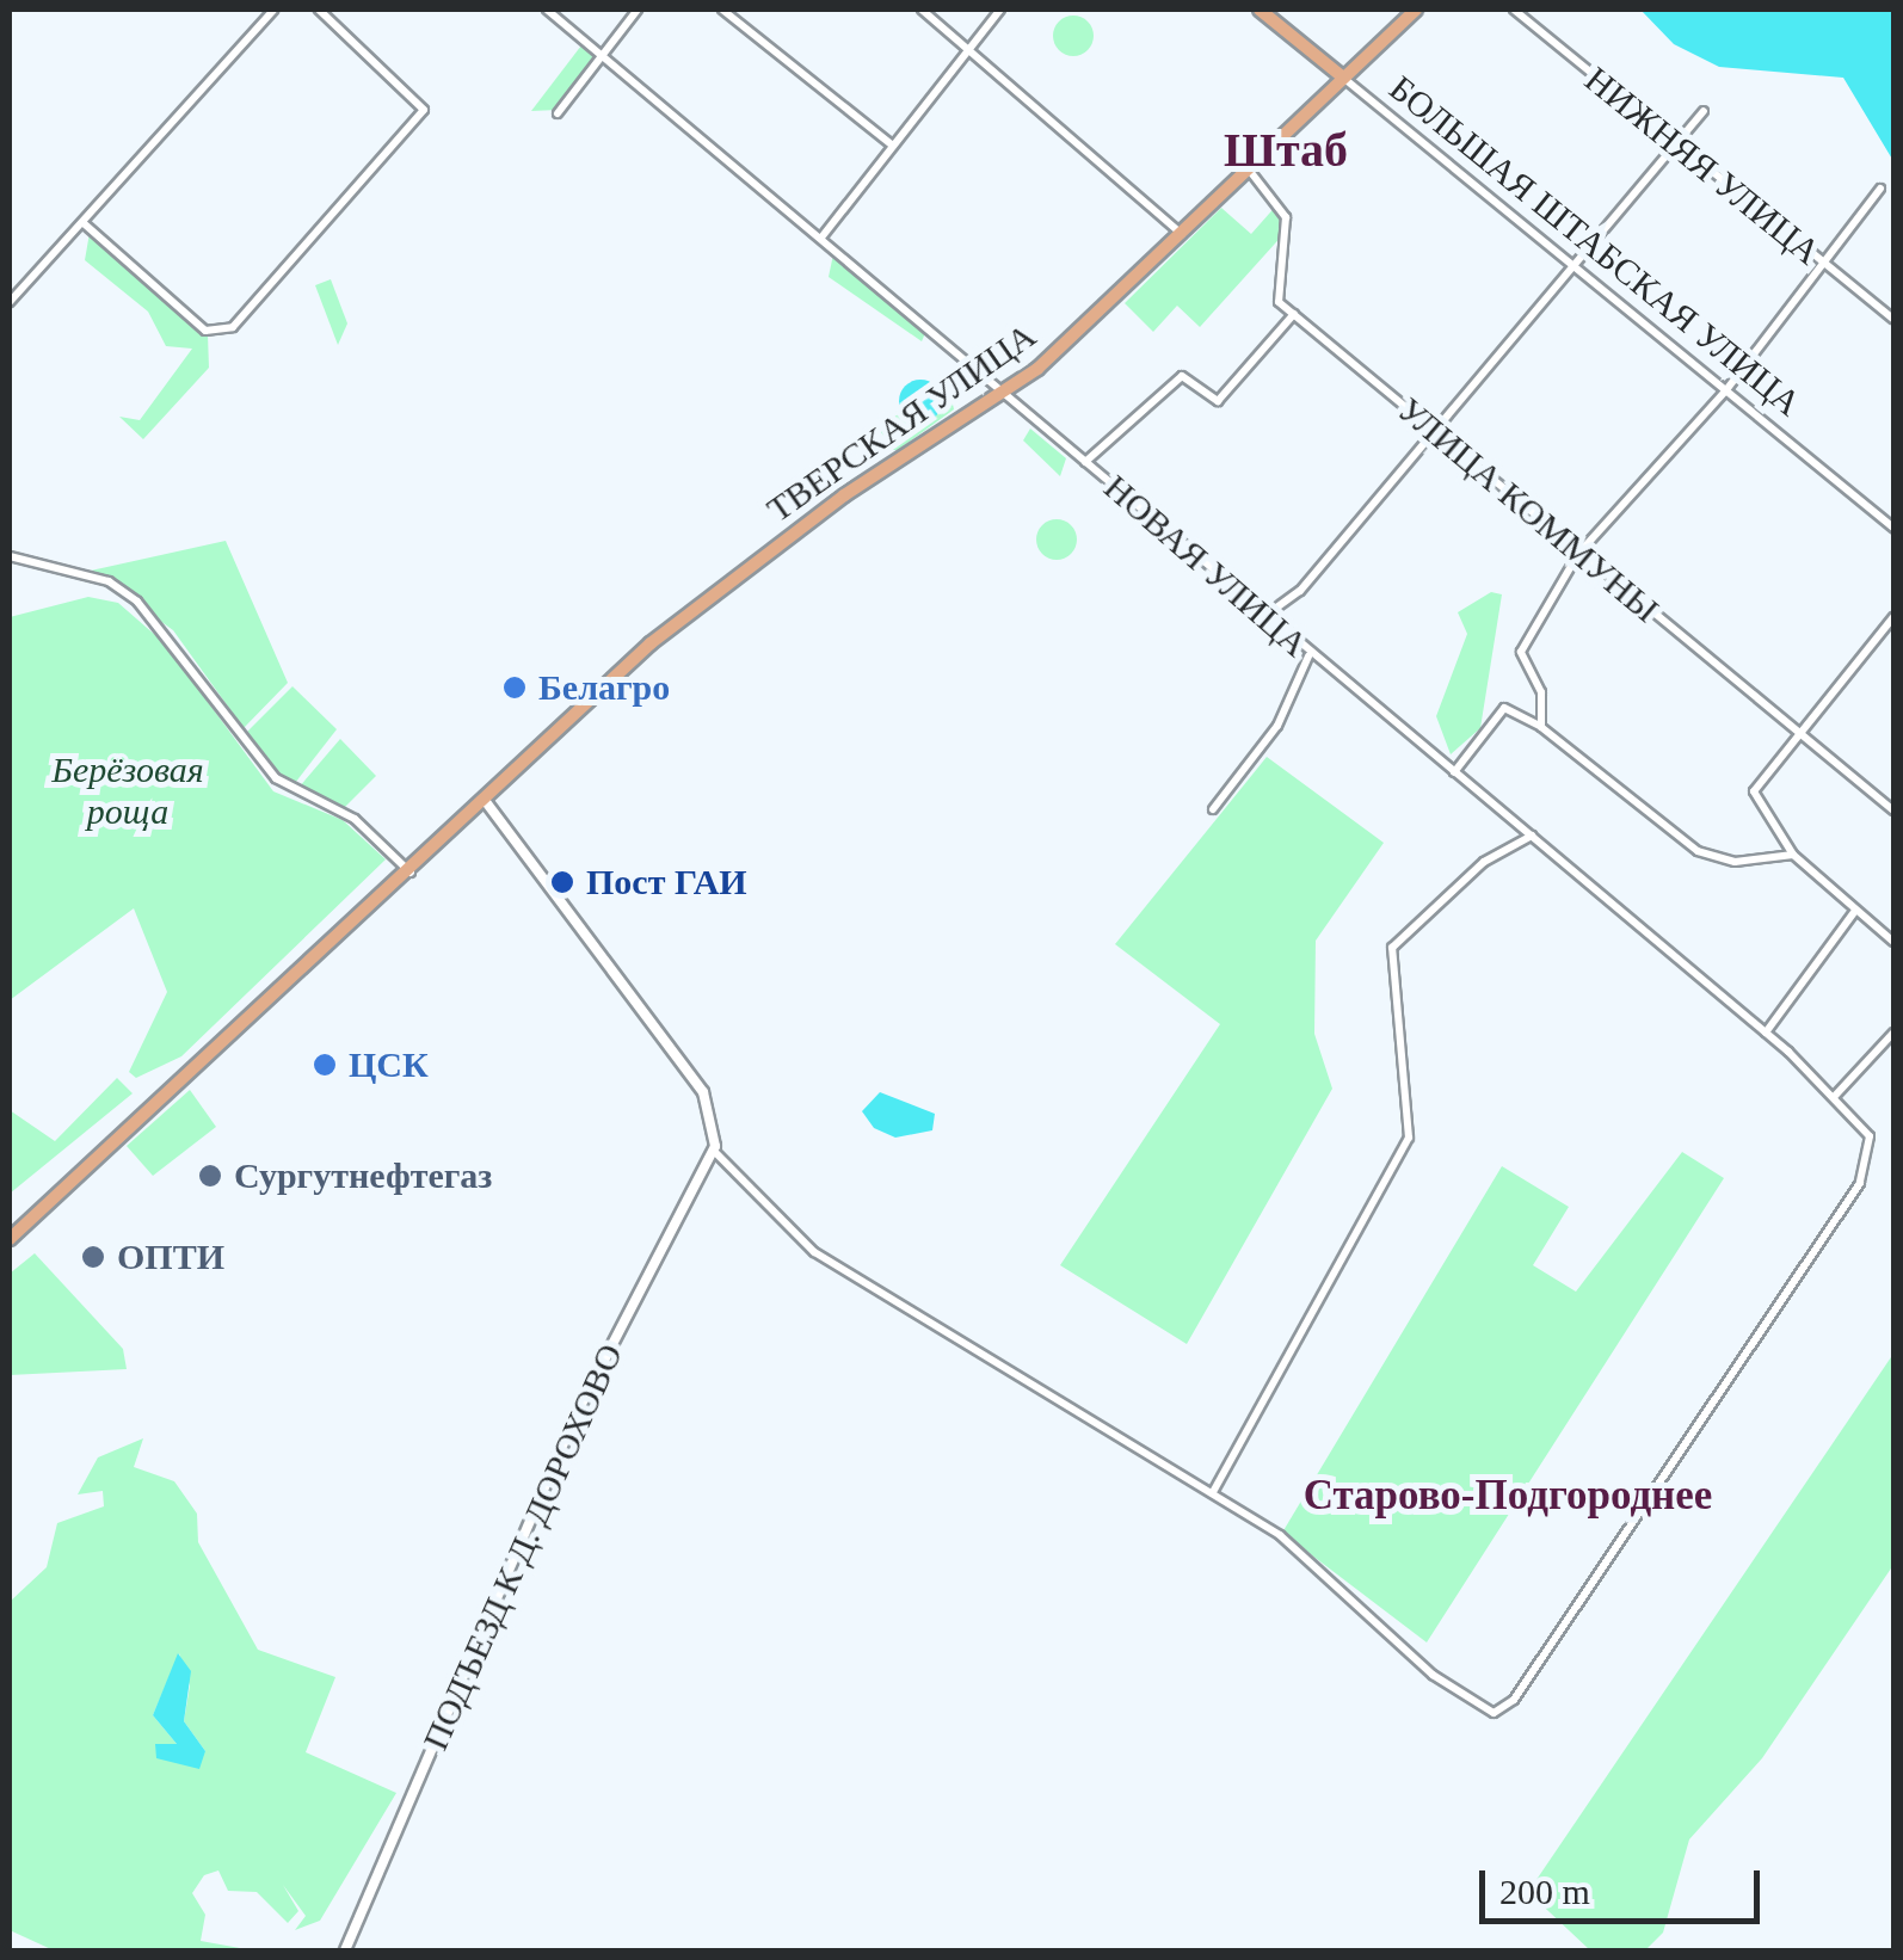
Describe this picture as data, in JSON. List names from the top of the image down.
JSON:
{
  "streets": {
    "main road": ["БОЛЬШАЯ ШТАБСКАЯ УЛИЦА", "ТВЕРСКАЯ УЛИЦА"],
    "street": [
      "НИЖНЯЯ УЛИЦА",
      "УЛИЦА КОММУНЫ",
      "НОВАЯ УЛИЦА",
      "ПОДЪЕЗД К Д. ДОРОХОВО"
    ]
  },
  "crossings": [
    ["БОЛЬШАЯ ШТАБСКАЯ УЛИЦА", "ТВЕРСКАЯ УЛИЦА"],
    ["ТВЕРСКАЯ УЛИЦА", "НОВАЯ УЛИЦА"]
  ],
  "districts": ["Штаб", "Старово-Подгороднее"],
  "parks": ["Берёзовая роща"],
  "places": [
    "Белагро",
    "Пост ГАИ",
    "ЦСК",
    "Сургутнефтегаз",
    "ОПТИ"
  ],
  "scale_bar": "200 m"
}
